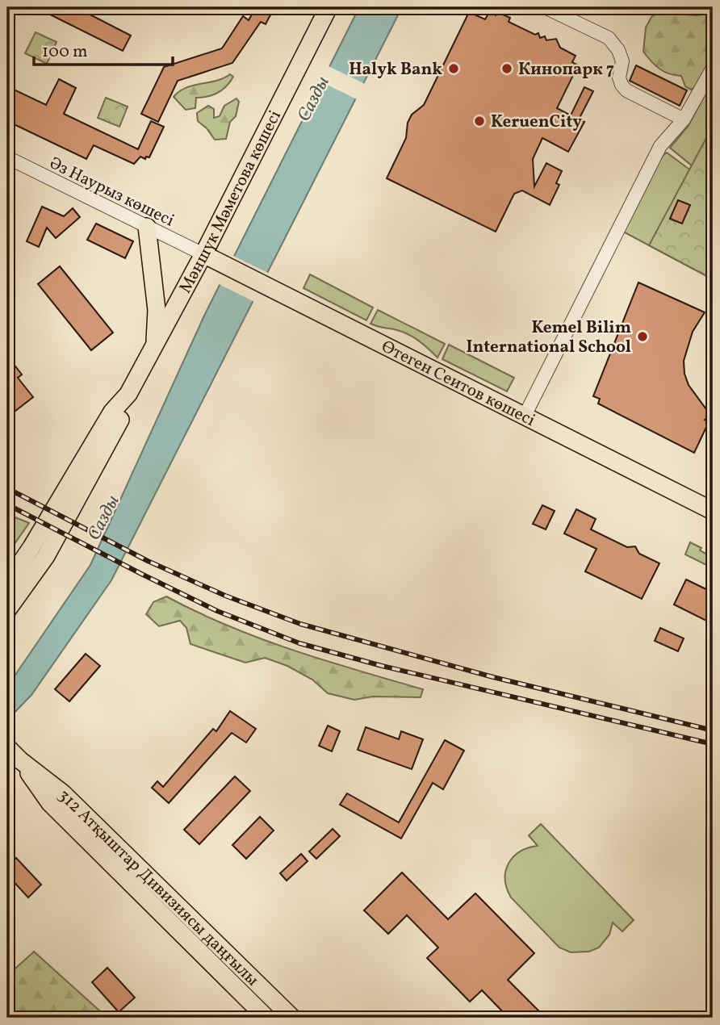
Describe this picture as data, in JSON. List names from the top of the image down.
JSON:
{
  "streets": {
    "main road": ["Мәншүк Мәметова көшесі", "Өтеген Сеитов көшесі", "312 Атқыштар Дивизиясы даңғылы"],
    "street": ["Әз Наурыз көшесі"]
  },
  "crossings": [
    ["Әз Наурыз көшесі", "Мәншүк Мәметова көшесі"],
    ["Әз Наурыз көшесі", "Өтеген Сеитов көшесі"],
    ["Мәншүк Мәметова көшесі", "Өтеген Сеитов көшесі"]
  ],
  "water": ["Сазды"],
  "places": [
    "Halyk Bank",
    "Кинопарк 7",
    "KeruenCity",
    "Kemel Bilim International School"
  ],
  "scale_bar": "100 m"
}
